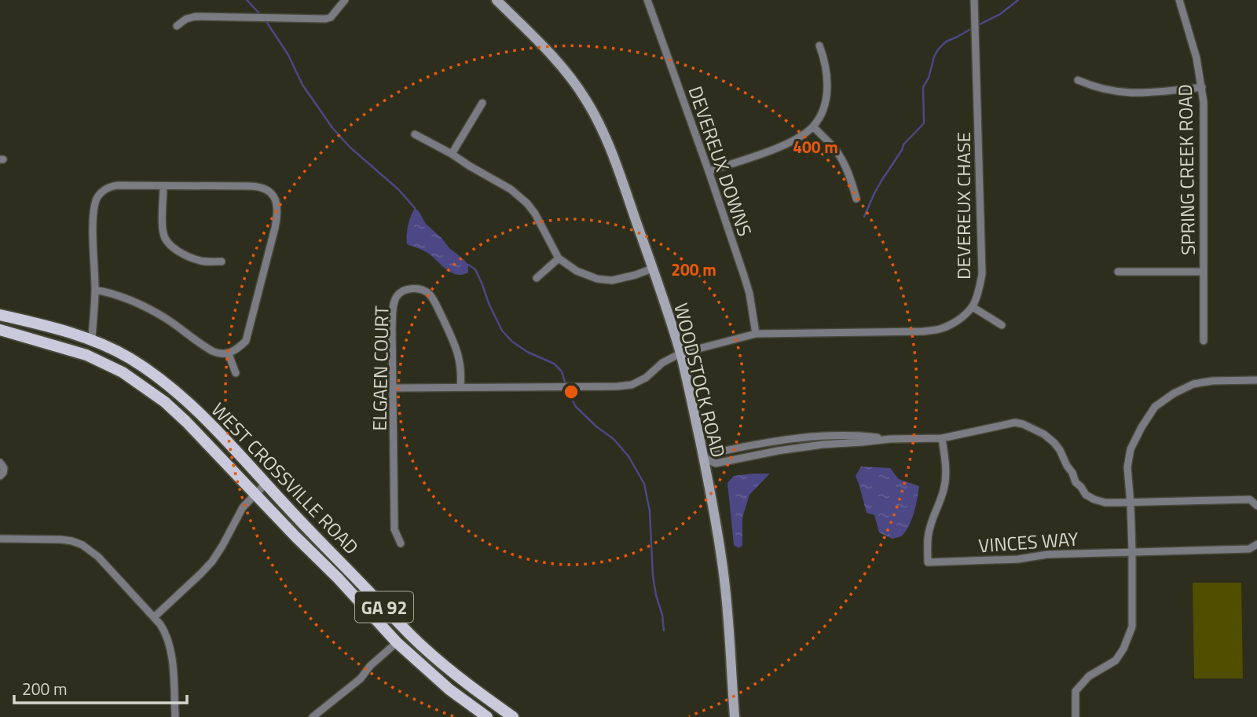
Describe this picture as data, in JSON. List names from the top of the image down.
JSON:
{
  "streets": {
    "main road": ["WEST CROSSVILLE ROAD", "GA 92"],
    "street": [
      "DEVEREUX DOWNS",
      "SPRING CREEK ROAD",
      "DEVEREUX CHASE",
      "ELGAEN COURT",
      "WOODSTOCK ROAD",
      "VINCES WAY"
    ]
  },
  "crossings": [
    ["DEVEREUX DOWNS", "DEVEREUX CHASE"],
    ["DEVEREUX CHASE", "ELGAEN COURT"],
    ["DEVEREUX CHASE", "WOODSTOCK ROAD"]
  ],
  "scale_bar": "200 m",
  "rings": ["400 m", "200 m"]
}
